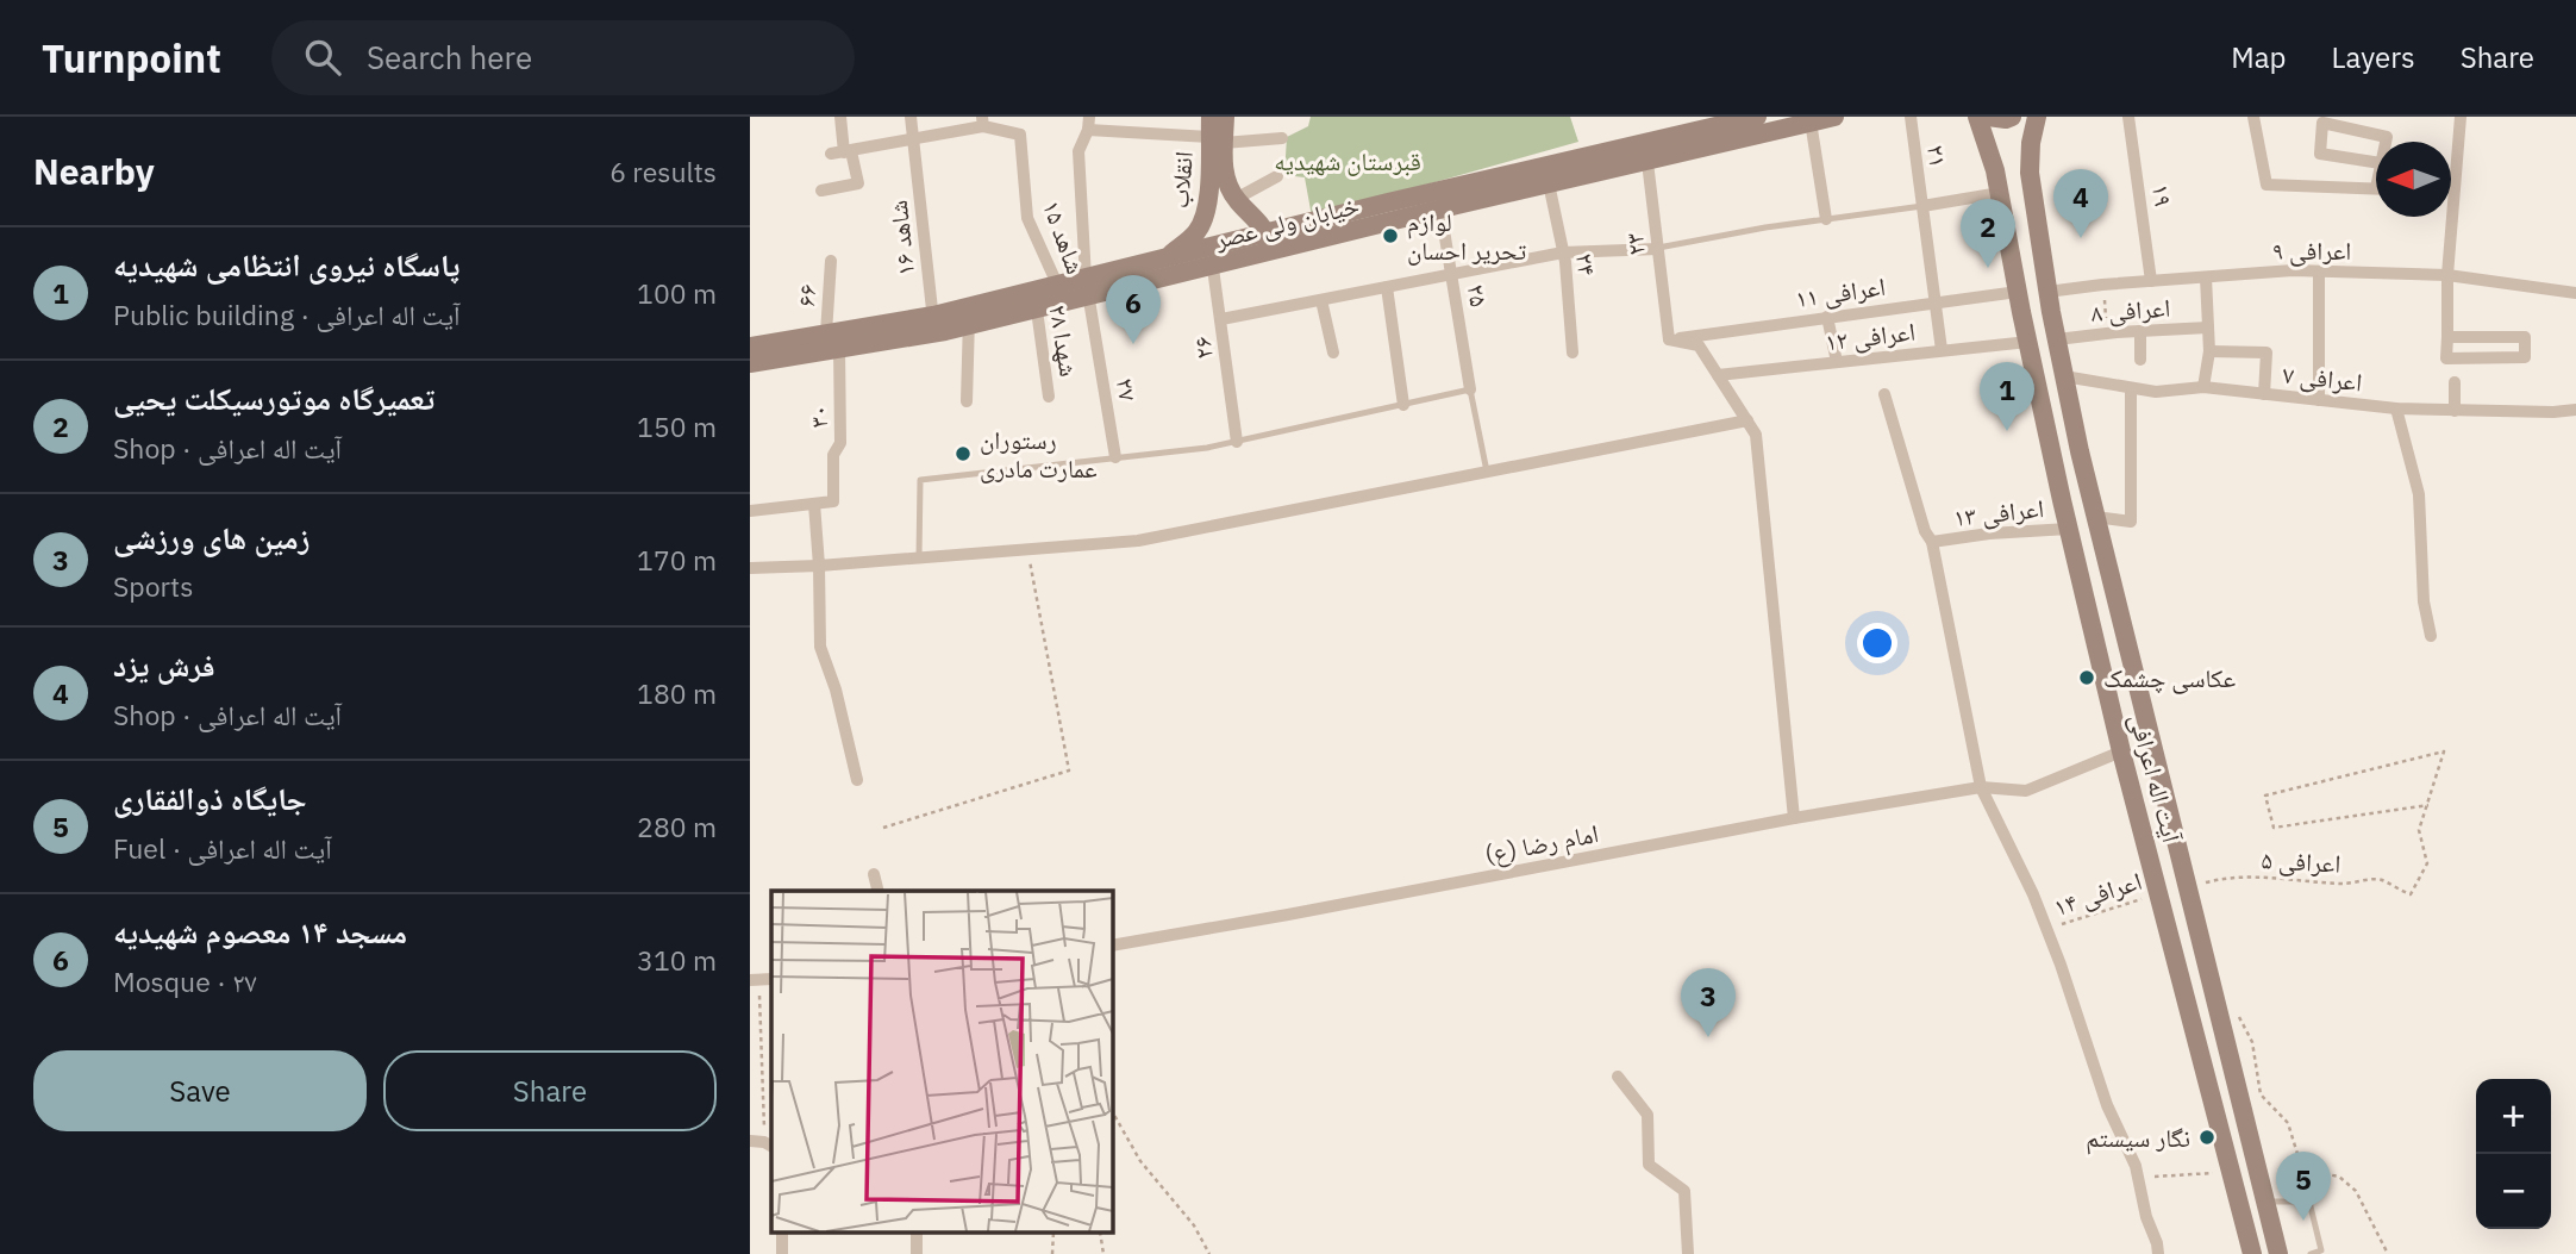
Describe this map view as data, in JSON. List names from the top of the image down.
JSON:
{
  "streets": {
    "main road": ["انقلاب", "خیابان ولی عصر", "آیت اله اعرافی"],
    "street": [
      "۲۱",
      "۱۹",
      "شاهد ۱۵",
      "شاهد ۱۶",
      "۲۳",
      "اعرافی ۹",
      "۲۴",
      "اعرافی ۱۱",
      "۶۶",
      "۲۵",
      "اعرافی ۸",
      "اعرافی ۱۲",
      "شهدا ۲۸",
      "۲۶",
      "اعرافی ۷",
      "۲۷",
      "۳۰",
      "اعرافی ۱۳",
      "امام رضا (ع)"
    ],
    "path": ["اعرافی ۵", "اعرافی ۱۴"]
  },
  "crossings": [
    ["۲۱", "اعرافی ۱۱"],
    ["۲۱", "اعرافی ۱۲"],
    ["انقلاب", "خیابان ولی عصر"],
    ["۱۹", "اعرافی ۹"],
    ["خیابان ولی عصر", "شاهد ۱۵"],
    ["خیابان ولی عصر", "شاهد ۱۶"],
    ["خیابان ولی عصر", "۲۳"],
    ["خیابان ولی عصر", "۲۴"],
    ["خیابان ولی عصر", "۶۶"],
    ["خیابان ولی عصر", "۲۵"],
    ["خیابان ولی عصر", "شهدا ۲۸"],
    ["خیابان ولی عصر", "۲۶"],
    ["خیابان ولی عصر", "۲۷"],
    ["خیابان ولی عصر", "۳۰"],
    ["۲۳", "اعرافی ۱۱"],
    ["اعرافی ۹", "آیت اله اعرافی"],
    ["اعرافی ۱۱", "آیت اله اعرافی"],
    ["۶۶", "۳۰"],
    ["اعرافی ۸", "آیت اله اعرافی"],
    ["اعرافی ۱۲", "آیت اله اعرافی"],
    ["اعرافی ۷", "آیت اله اعرافی"],
    ["اعرافی ۱۳", "آیت اله اعرافی"],
    ["آیت اله اعرافی", "امام رضا (ع)"],
    ["آیت اله اعرافی", "اعرافی ۵"],
    ["آیت اله اعرافی", "اعرافی ۱۴"]
  ],
  "parks": ["قبرستان شهیدیه"],
  "places": [
    "لوازم تحریر احسان",
    "رستوران عمارت مادری",
    "عکاسی چشمک",
    "نگار سیستم"
  ],
  "north": "left",
  "page": {
    "header": "Turnpoint",
    "search": "Search here",
    "nav": ["Map", "Layers", "Share"],
    "heading": ["Nearby", "6 results"],
    "pins": [
      "4",
      "2",
      "6",
      "1",
      "3",
      "5"
    ],
    "list": [
      {
        "mark": "1",
        "name": "پاسگاه نیروی انتظامی شهیدیه",
        "note": "Public building · آیت اله اعرافی",
        "value": "100 m"
      },
      {
        "mark": "2",
        "name": "تعمیرگاه موتورسیکلت یحیی",
        "note": "Shop · آیت اله اعرافی",
        "value": "150 m"
      },
      {
        "mark": "3",
        "name": "زمین های ورزشی",
        "note": "Sports",
        "value": "170 m"
      },
      {
        "mark": "4",
        "name": "فرش یزد",
        "note": "Shop · آیت اله اعرافی",
        "value": "180 m"
      },
      {
        "mark": "5",
        "name": "جایگاه ذوالفقاری",
        "note": "Fuel · آیت اله اعرافی",
        "value": "280 m"
      },
      {
        "mark": "6",
        "name": "مسجد ۱۴ معصوم شهیدیه",
        "note": "Mosque · ۲۷",
        "value": "310 m"
      }
    ],
    "buttons": ["Save", "Share"],
    "map_buttons": ["+", "−"]
  }
}
